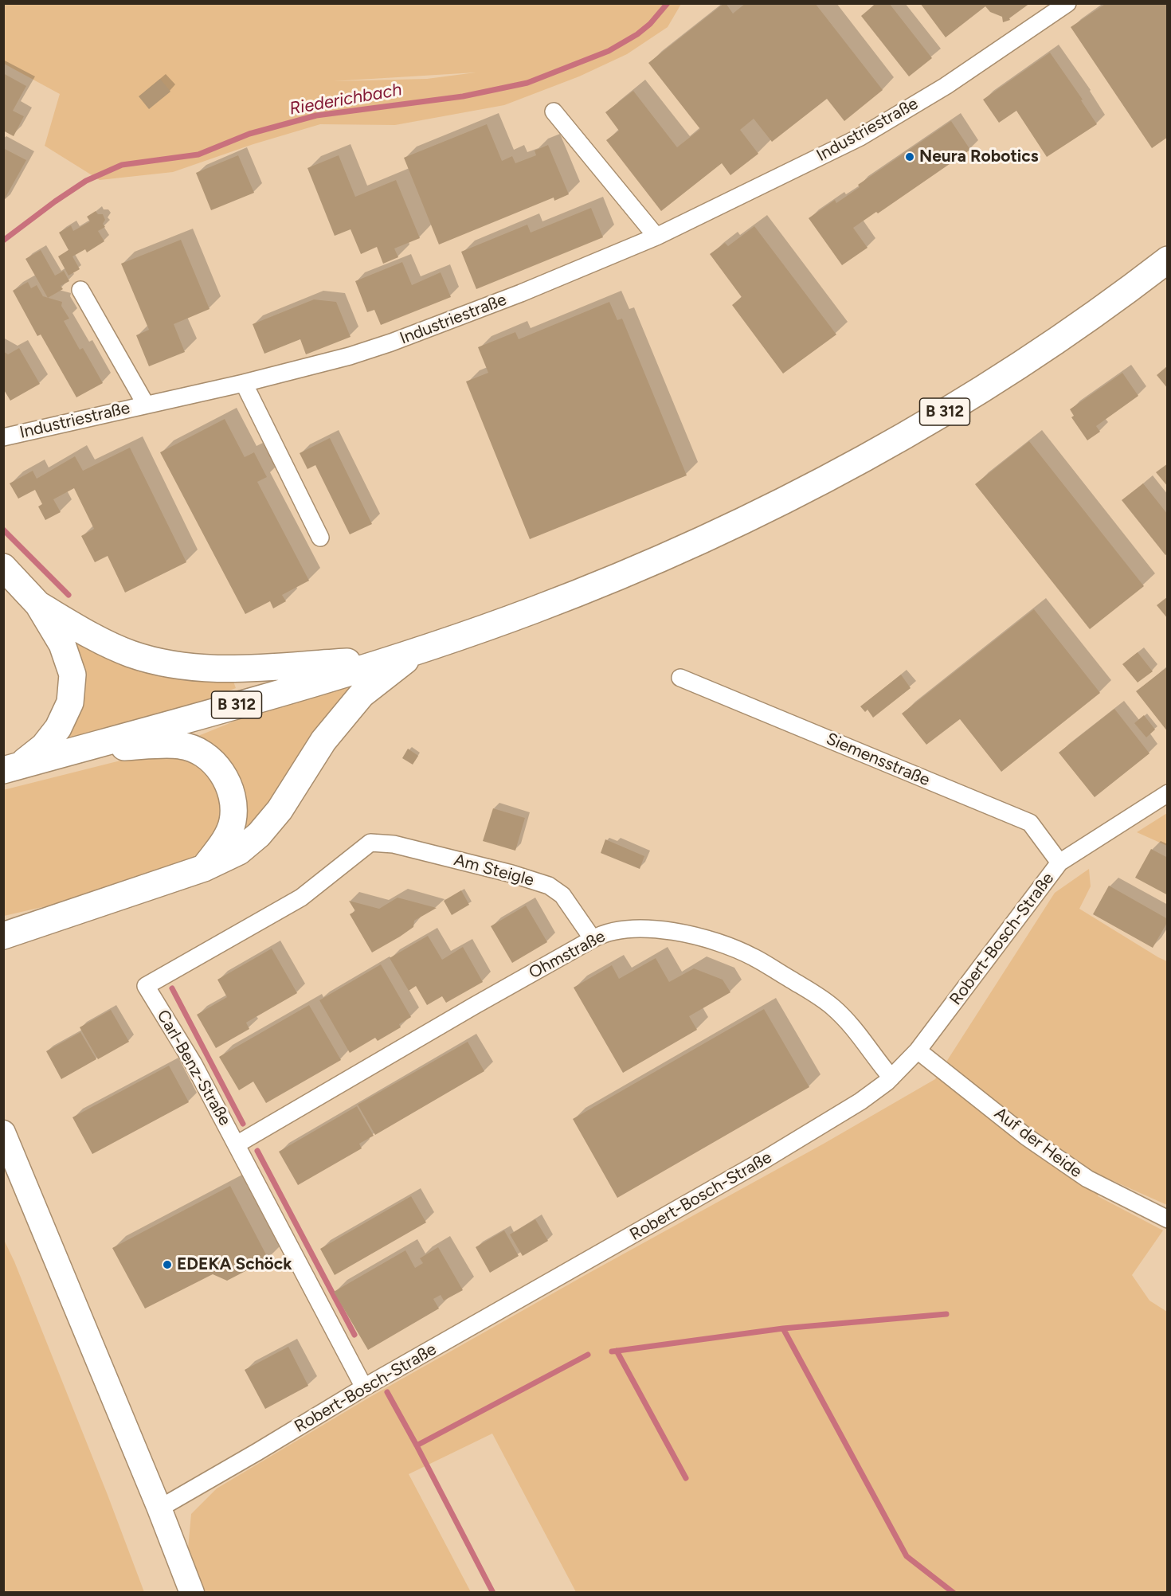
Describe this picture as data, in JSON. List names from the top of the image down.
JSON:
{
  "streets": {
    "highway": ["B 312"],
    "street": [
      "Industriestraße",
      "Siemensstraße",
      "Am Steigle",
      "Robert-Bosch-Straße",
      "Ohmstraße",
      "Carl-Benz-Straße",
      "Auf der Heide"
    ]
  },
  "crossings": [
    ["Siemensstraße", "Robert-Bosch-Straße"],
    ["Am Steigle", "Ohmstraße"],
    ["Am Steigle", "Carl-Benz-Straße"],
    ["Robert-Bosch-Straße", "Ohmstraße"],
    ["Robert-Bosch-Straße", "Carl-Benz-Straße"],
    ["Robert-Bosch-Straße", "Auf der Heide"],
    ["Ohmstraße", "Carl-Benz-Straße"]
  ],
  "water": ["Riederichbach"],
  "places": ["Neura Robotics", "EDEKA Schöck"]
}
